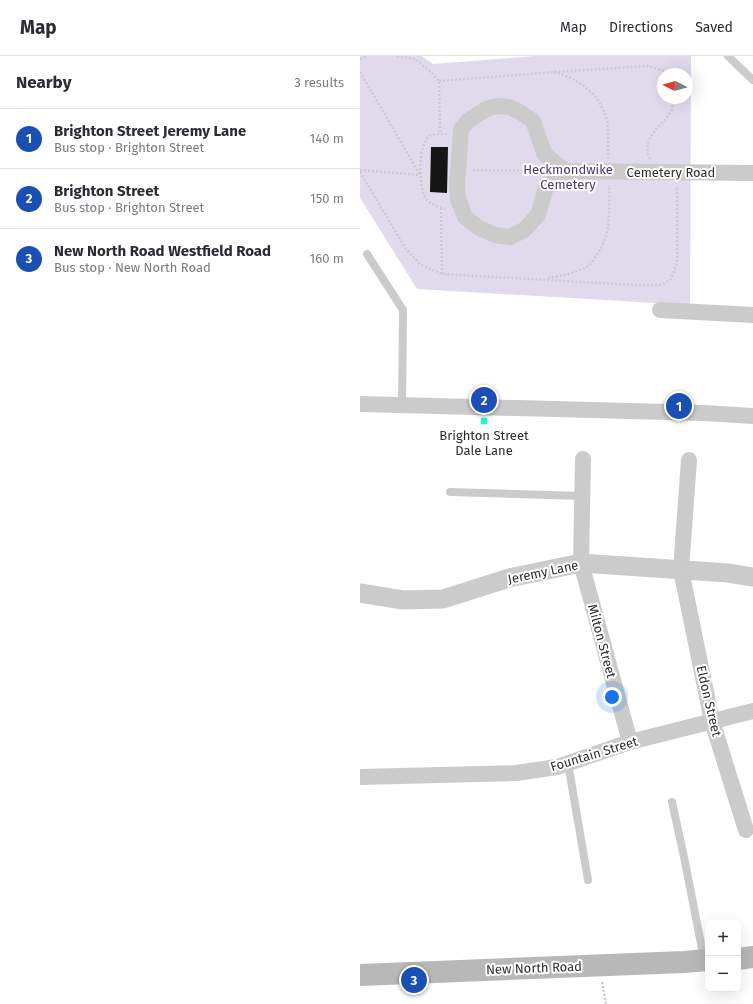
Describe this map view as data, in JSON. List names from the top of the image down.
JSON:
{
  "streets": {
    "main road": ["New North Road"],
    "street": [
      "Cemetery Road",
      "Jeremy Lane",
      "Milton Street",
      "Eldon Street",
      "Fountain Street"
    ]
  },
  "crossings": [
    ["Jeremy Lane", "Milton Street"],
    ["Jeremy Lane", "Eldon Street"],
    ["Milton Street", "Fountain Street"],
    ["Eldon Street", "Fountain Street"]
  ],
  "parks": ["Heckmondwike Cemetery"],
  "places": {
    "transit": ["Brighton Street Dale Lane"]
  },
  "north": "left",
  "page": {
    "header": "Map",
    "nav": ["Map", "Directions", "Saved"],
    "heading": ["Nearby", "3 results"],
    "list": [
      {
        "mark": "1",
        "name": "Brighton Street Jeremy Lane",
        "note": "Bus stop · Brighton Street",
        "value": "140 m"
      },
      {
        "mark": "2",
        "name": "Brighton Street",
        "note": "Bus stop · Brighton Street",
        "value": "150 m"
      },
      {
        "mark": "3",
        "name": "New North Road Westfield Road",
        "note": "Bus stop · New North Road",
        "value": "160 m"
      }
    ],
    "pins": ["2", "1", "3"],
    "map_buttons": ["+", "−"]
  }
}
